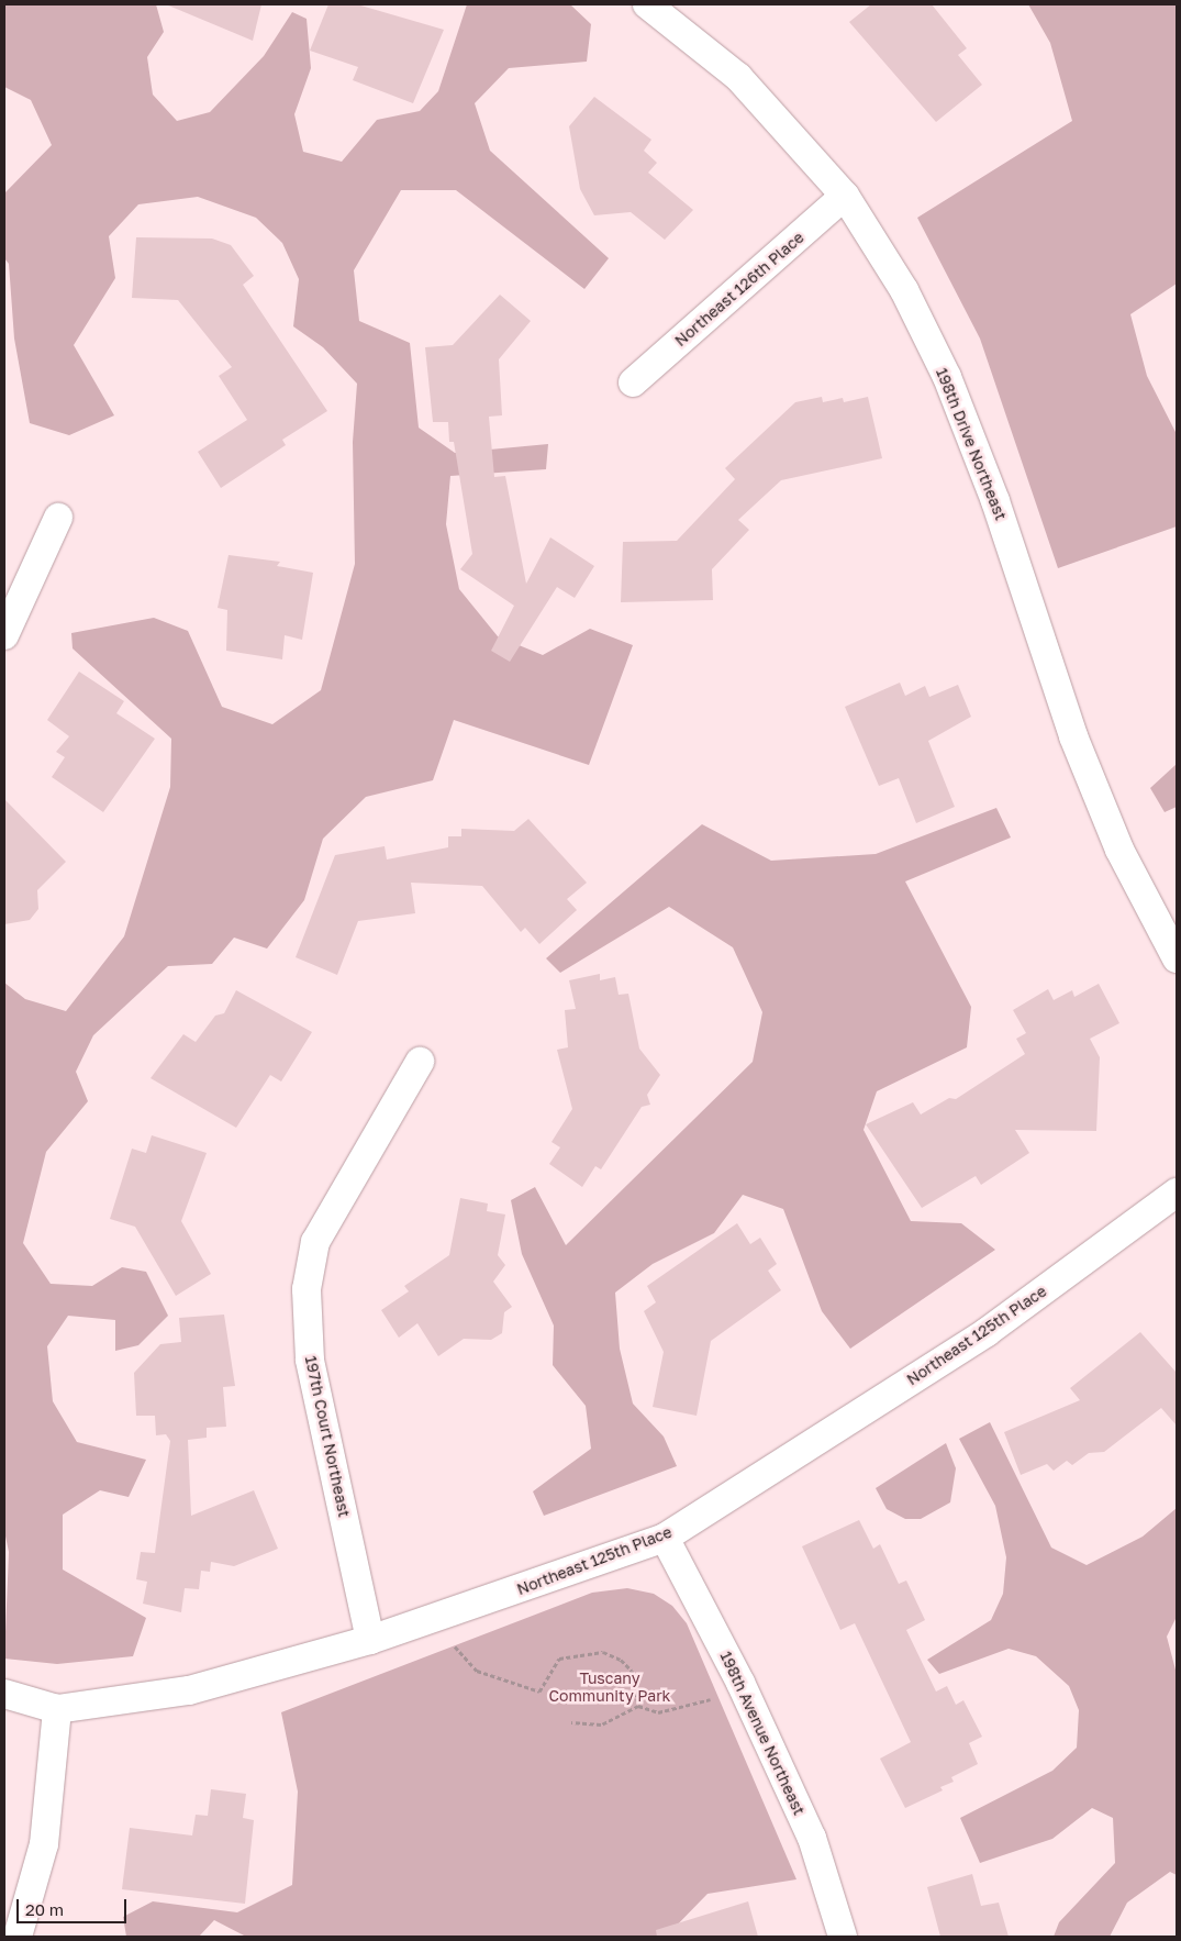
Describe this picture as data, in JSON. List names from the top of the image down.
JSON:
{
  "streets": {
    "street": [
      "Northeast 126th Place",
      "198th Drive Northeast",
      "Northeast 125th Place",
      "197th Court Northeast",
      "198th Avenue Northeast"
    ]
  },
  "crossings": [
    ["Northeast 126th Place", "198th Drive Northeast"],
    ["Northeast 125th Place", "197th Court Northeast"],
    ["Northeast 125th Place", "198th Avenue Northeast"]
  ],
  "parks": ["Tuscany Community Park"],
  "scale_bar": "20 m"
}
